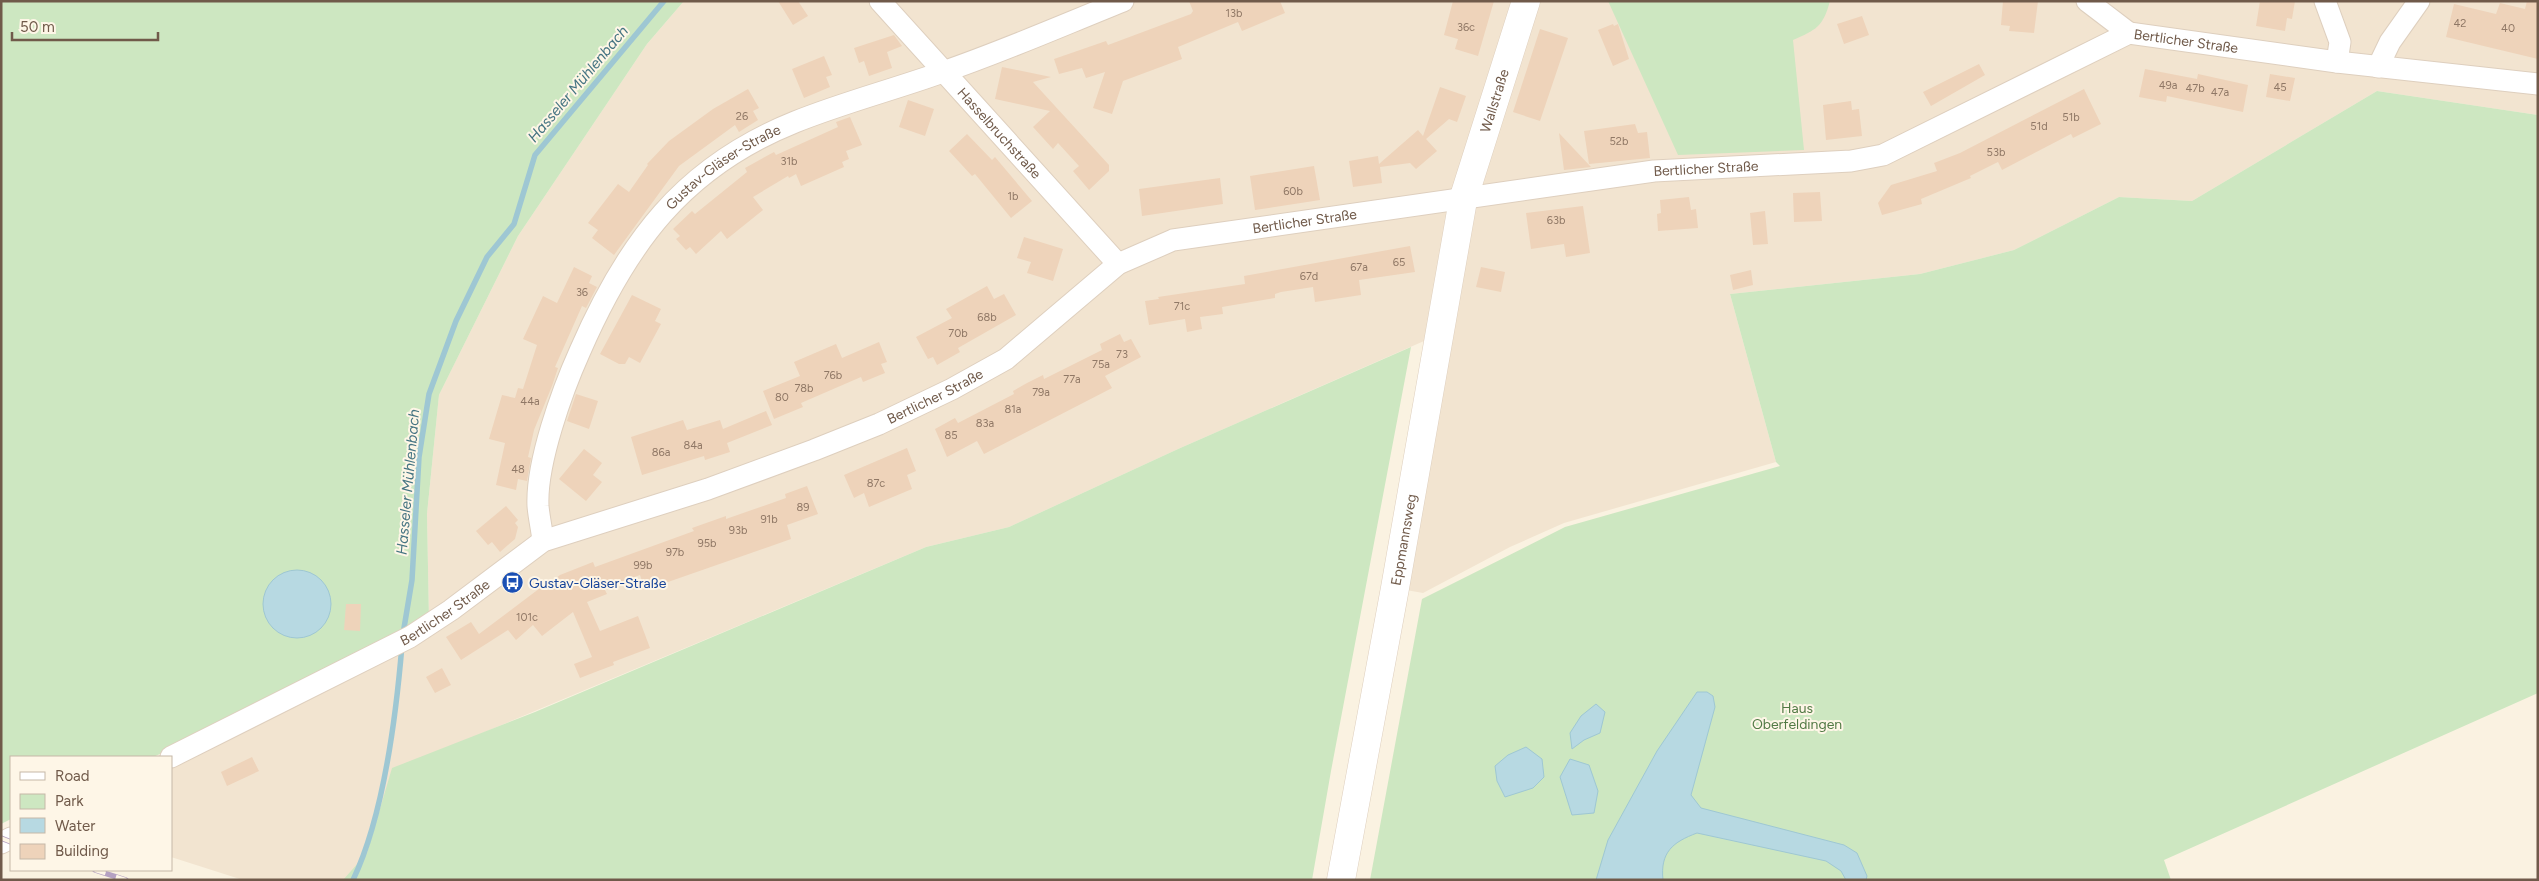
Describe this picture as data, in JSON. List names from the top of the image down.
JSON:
{
  "streets": {
    "street": [
      "Bertlicher Straße",
      "Wallstraße",
      "Hasselbruchstraße",
      "Gustav-Gläser-Straße",
      "Eppmannsweg"
    ]
  },
  "crossings": [
    ["Bertlicher Straße", "Wallstraße"],
    ["Bertlicher Straße", "Hasselbruchstraße"],
    ["Bertlicher Straße", "Gustav-Gläser-Straße"],
    ["Bertlicher Straße", "Eppmannsweg"],
    ["Wallstraße", "Eppmannsweg"],
    ["Hasselbruchstraße", "Gustav-Gläser-Straße"]
  ],
  "water": ["Hasseler Mühlenbach"],
  "parks": ["Haus Oberfeldingen"],
  "places": {
    "bus stop": ["Gustav-Gläser-Straße"]
  },
  "house_numbers": [
    "13b",
    "42",
    "36c",
    "40",
    "49a",
    "45",
    "47b",
    "47a",
    "26",
    "51b",
    "51d",
    "52b",
    "53b",
    "31b",
    "60b",
    "1b",
    "63b",
    "65",
    "67a",
    "67d",
    "36",
    "71c",
    "68b",
    "70b",
    "73",
    "75a",
    "76b",
    "77a",
    "78b",
    "79a",
    "80",
    "44a",
    "81a",
    "83a",
    "85",
    "84a",
    "86a",
    "48",
    "87c",
    "89",
    "91b",
    "93b",
    "95b",
    "97b",
    "99b",
    "101c"
  ],
  "legend": [
    "Road",
    "Park",
    "Water",
    "Building"
  ],
  "scale_bar": "50 m"
}
